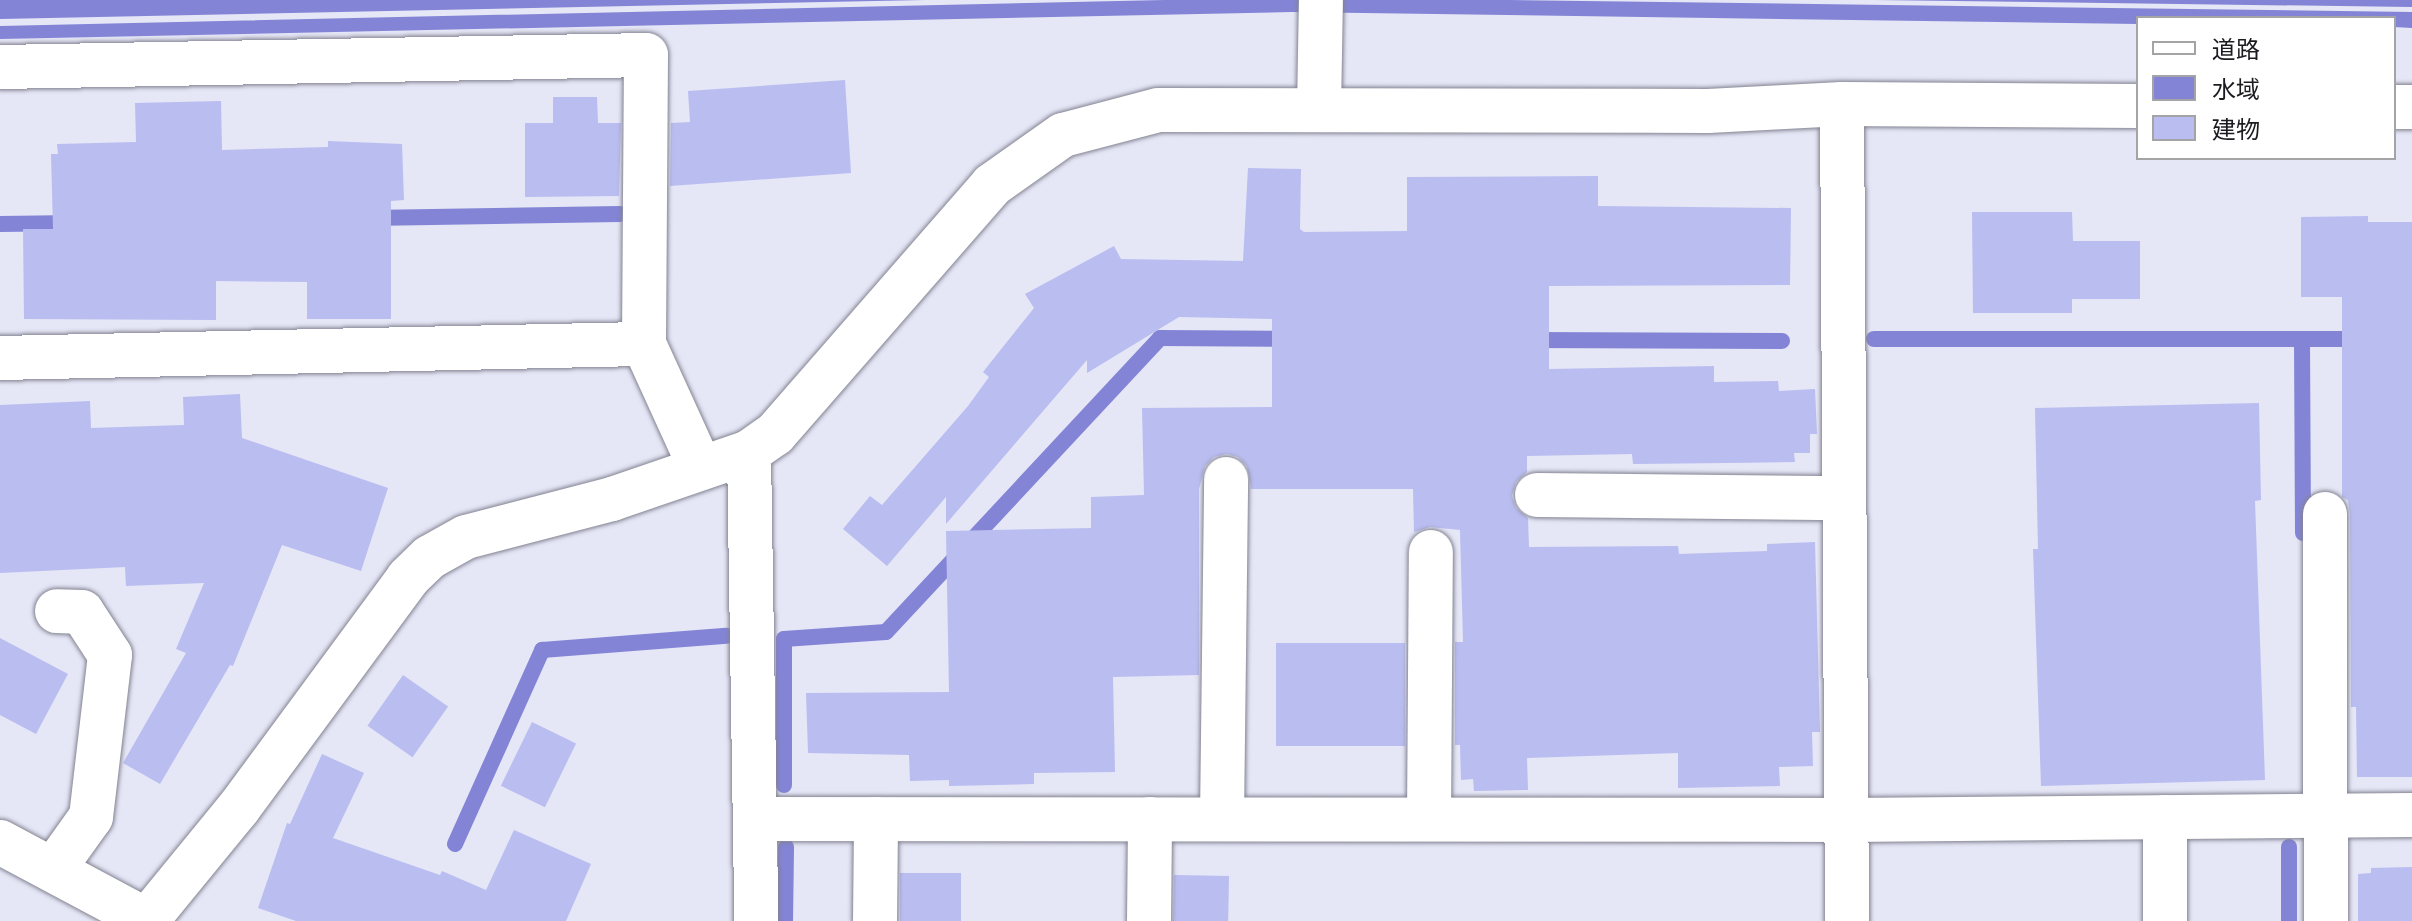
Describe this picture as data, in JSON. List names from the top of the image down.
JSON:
{
  "legend": ["道路", "水域", "建物"]
}
